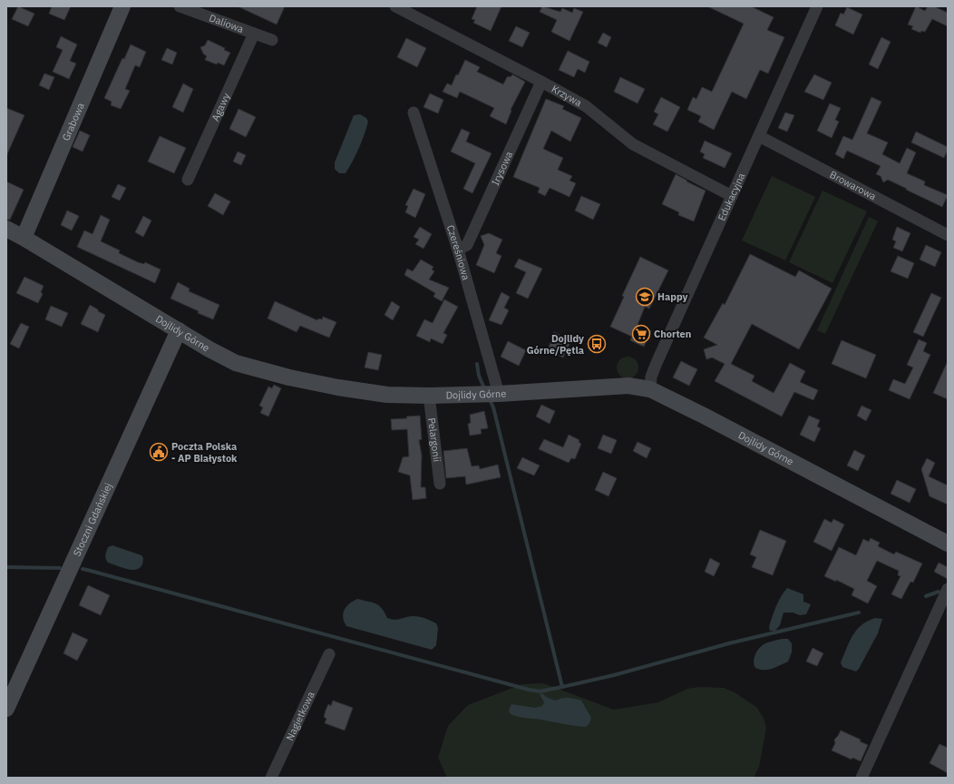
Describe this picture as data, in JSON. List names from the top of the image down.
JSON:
{
  "streets": {
    "street": [
      "Daliowa",
      "Krzywa",
      "Agawy",
      "Grabowa",
      "Irysowa",
      "Browarowa",
      "Edukacyjna",
      "Czereśniowa",
      "Dojlidy Górne",
      "Pelargonii",
      "Stoczni Gdańskiej",
      "Nagietkowa"
    ]
  },
  "crossings": [
    ["Daliowa", "Agawy"],
    ["Krzywa", "Irysowa"],
    ["Krzywa", "Edukacyjna"],
    ["Grabowa", "Dojlidy Górne"],
    ["Irysowa", "Czereśniowa"],
    ["Browarowa", "Edukacyjna"],
    ["Edukacyjna", "Dojlidy Górne"],
    ["Czereśniowa", "Dojlidy Górne"],
    ["Dojlidy Górne", "Pelargonii"],
    ["Dojlidy Górne", "Stoczni Gdańskiej"]
  ],
  "places": {
    "school or university": ["Happy"],
    "supermarket": ["Chorten"],
    "bus stop": ["Dojlidy Górne/Pętla"],
    "public building": ["Poczta Polska - AP Białystok"]
  }
}
